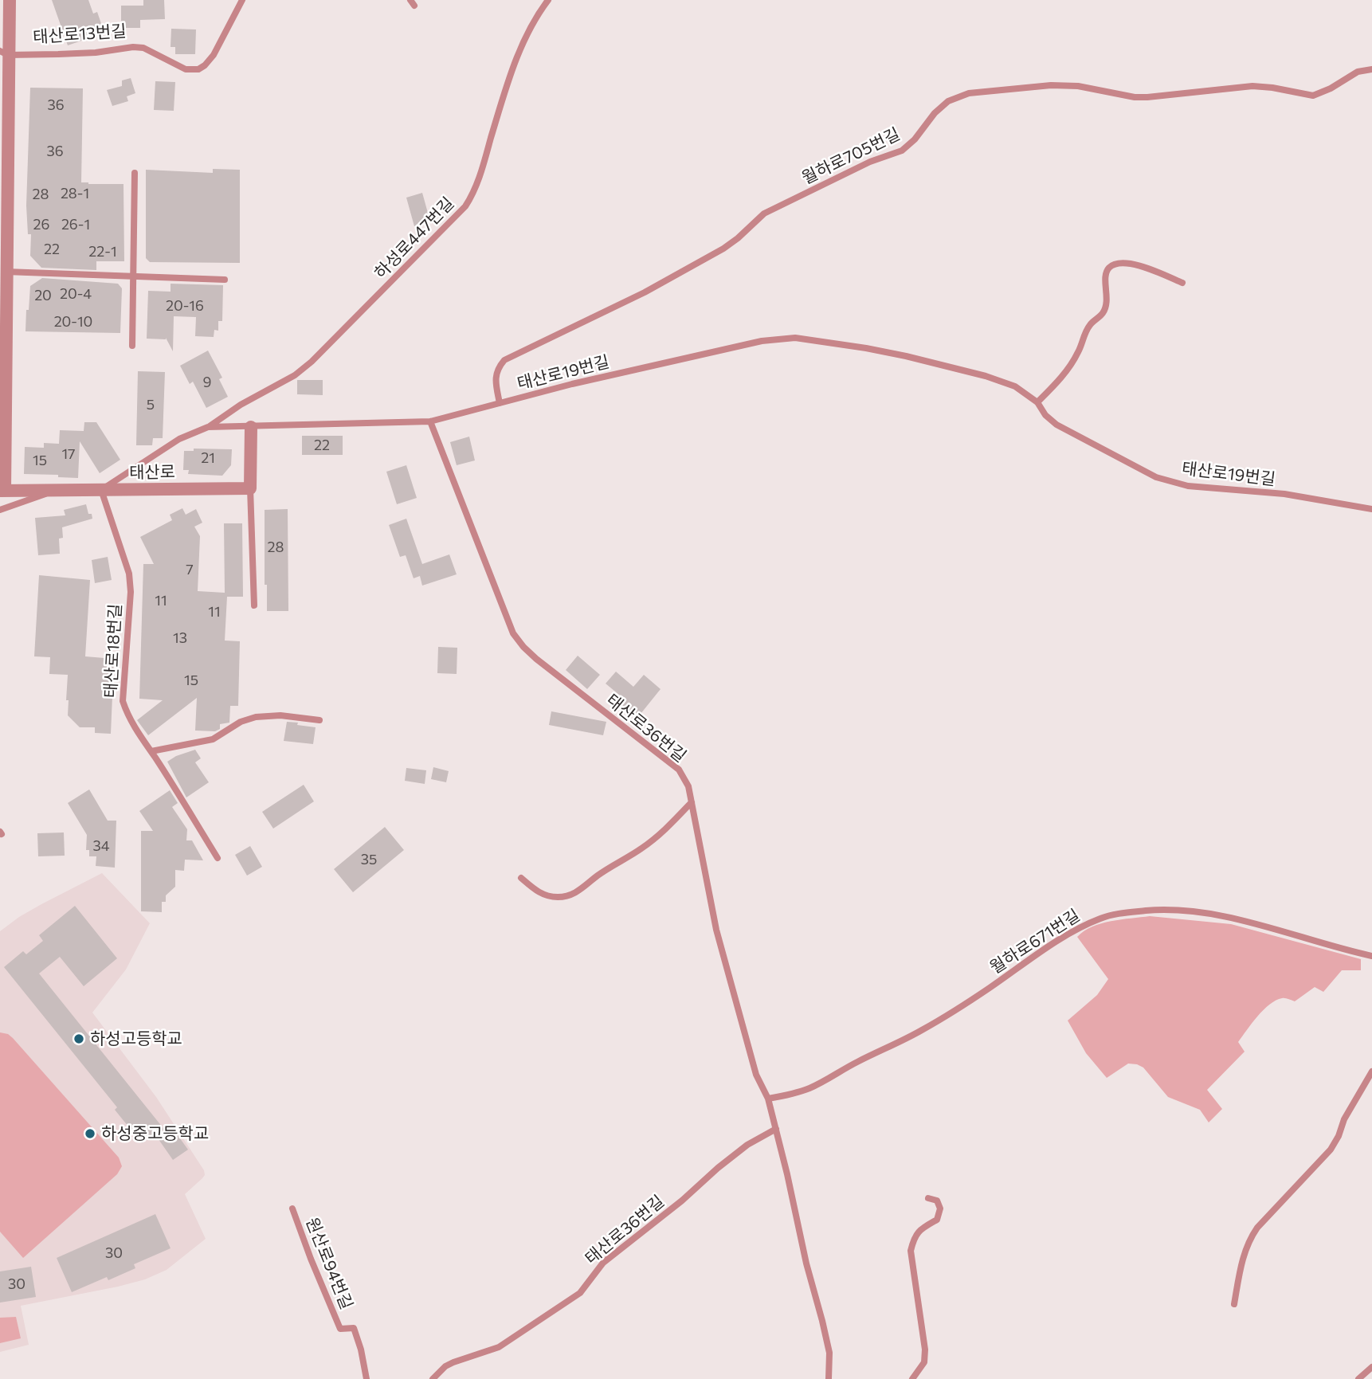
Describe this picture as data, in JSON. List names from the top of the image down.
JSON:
{
  "streets": {
    "street": ["태산로13번길", "태산로"],
    "lane": [
      "월하로705번길",
      "하성로447번길",
      "태산로19번길",
      "태산로18번길",
      "태산로36번길",
      "월하로671번길",
      "원산로94번길"
    ]
  },
  "crossings": [
    ["태산로13번길", "태산로"],
    ["월하로705번길", "태산로19번길"],
    ["하성로447번길", "태산로19번길"],
    ["태산로19번길", "태산로"],
    ["태산로19번길", "태산로18번길"],
    ["태산로19번길", "태산로36번길"],
    ["태산로", "태산로18번길"],
    ["태산로36번길", "월하로671번길"]
  ],
  "places": ["하성고등학교", "하성중고등학교"],
  "house_numbers": [
    "36",
    "36",
    "28-1",
    "28",
    "26",
    "26-1",
    "22",
    "22-1",
    "20-4",
    "20",
    "20-16",
    "20-10",
    "9",
    "5",
    "22",
    "17",
    "21",
    "15",
    "28",
    "7",
    "11",
    "11",
    "13",
    "15",
    "34",
    "35",
    "30",
    "30"
  ]
}
